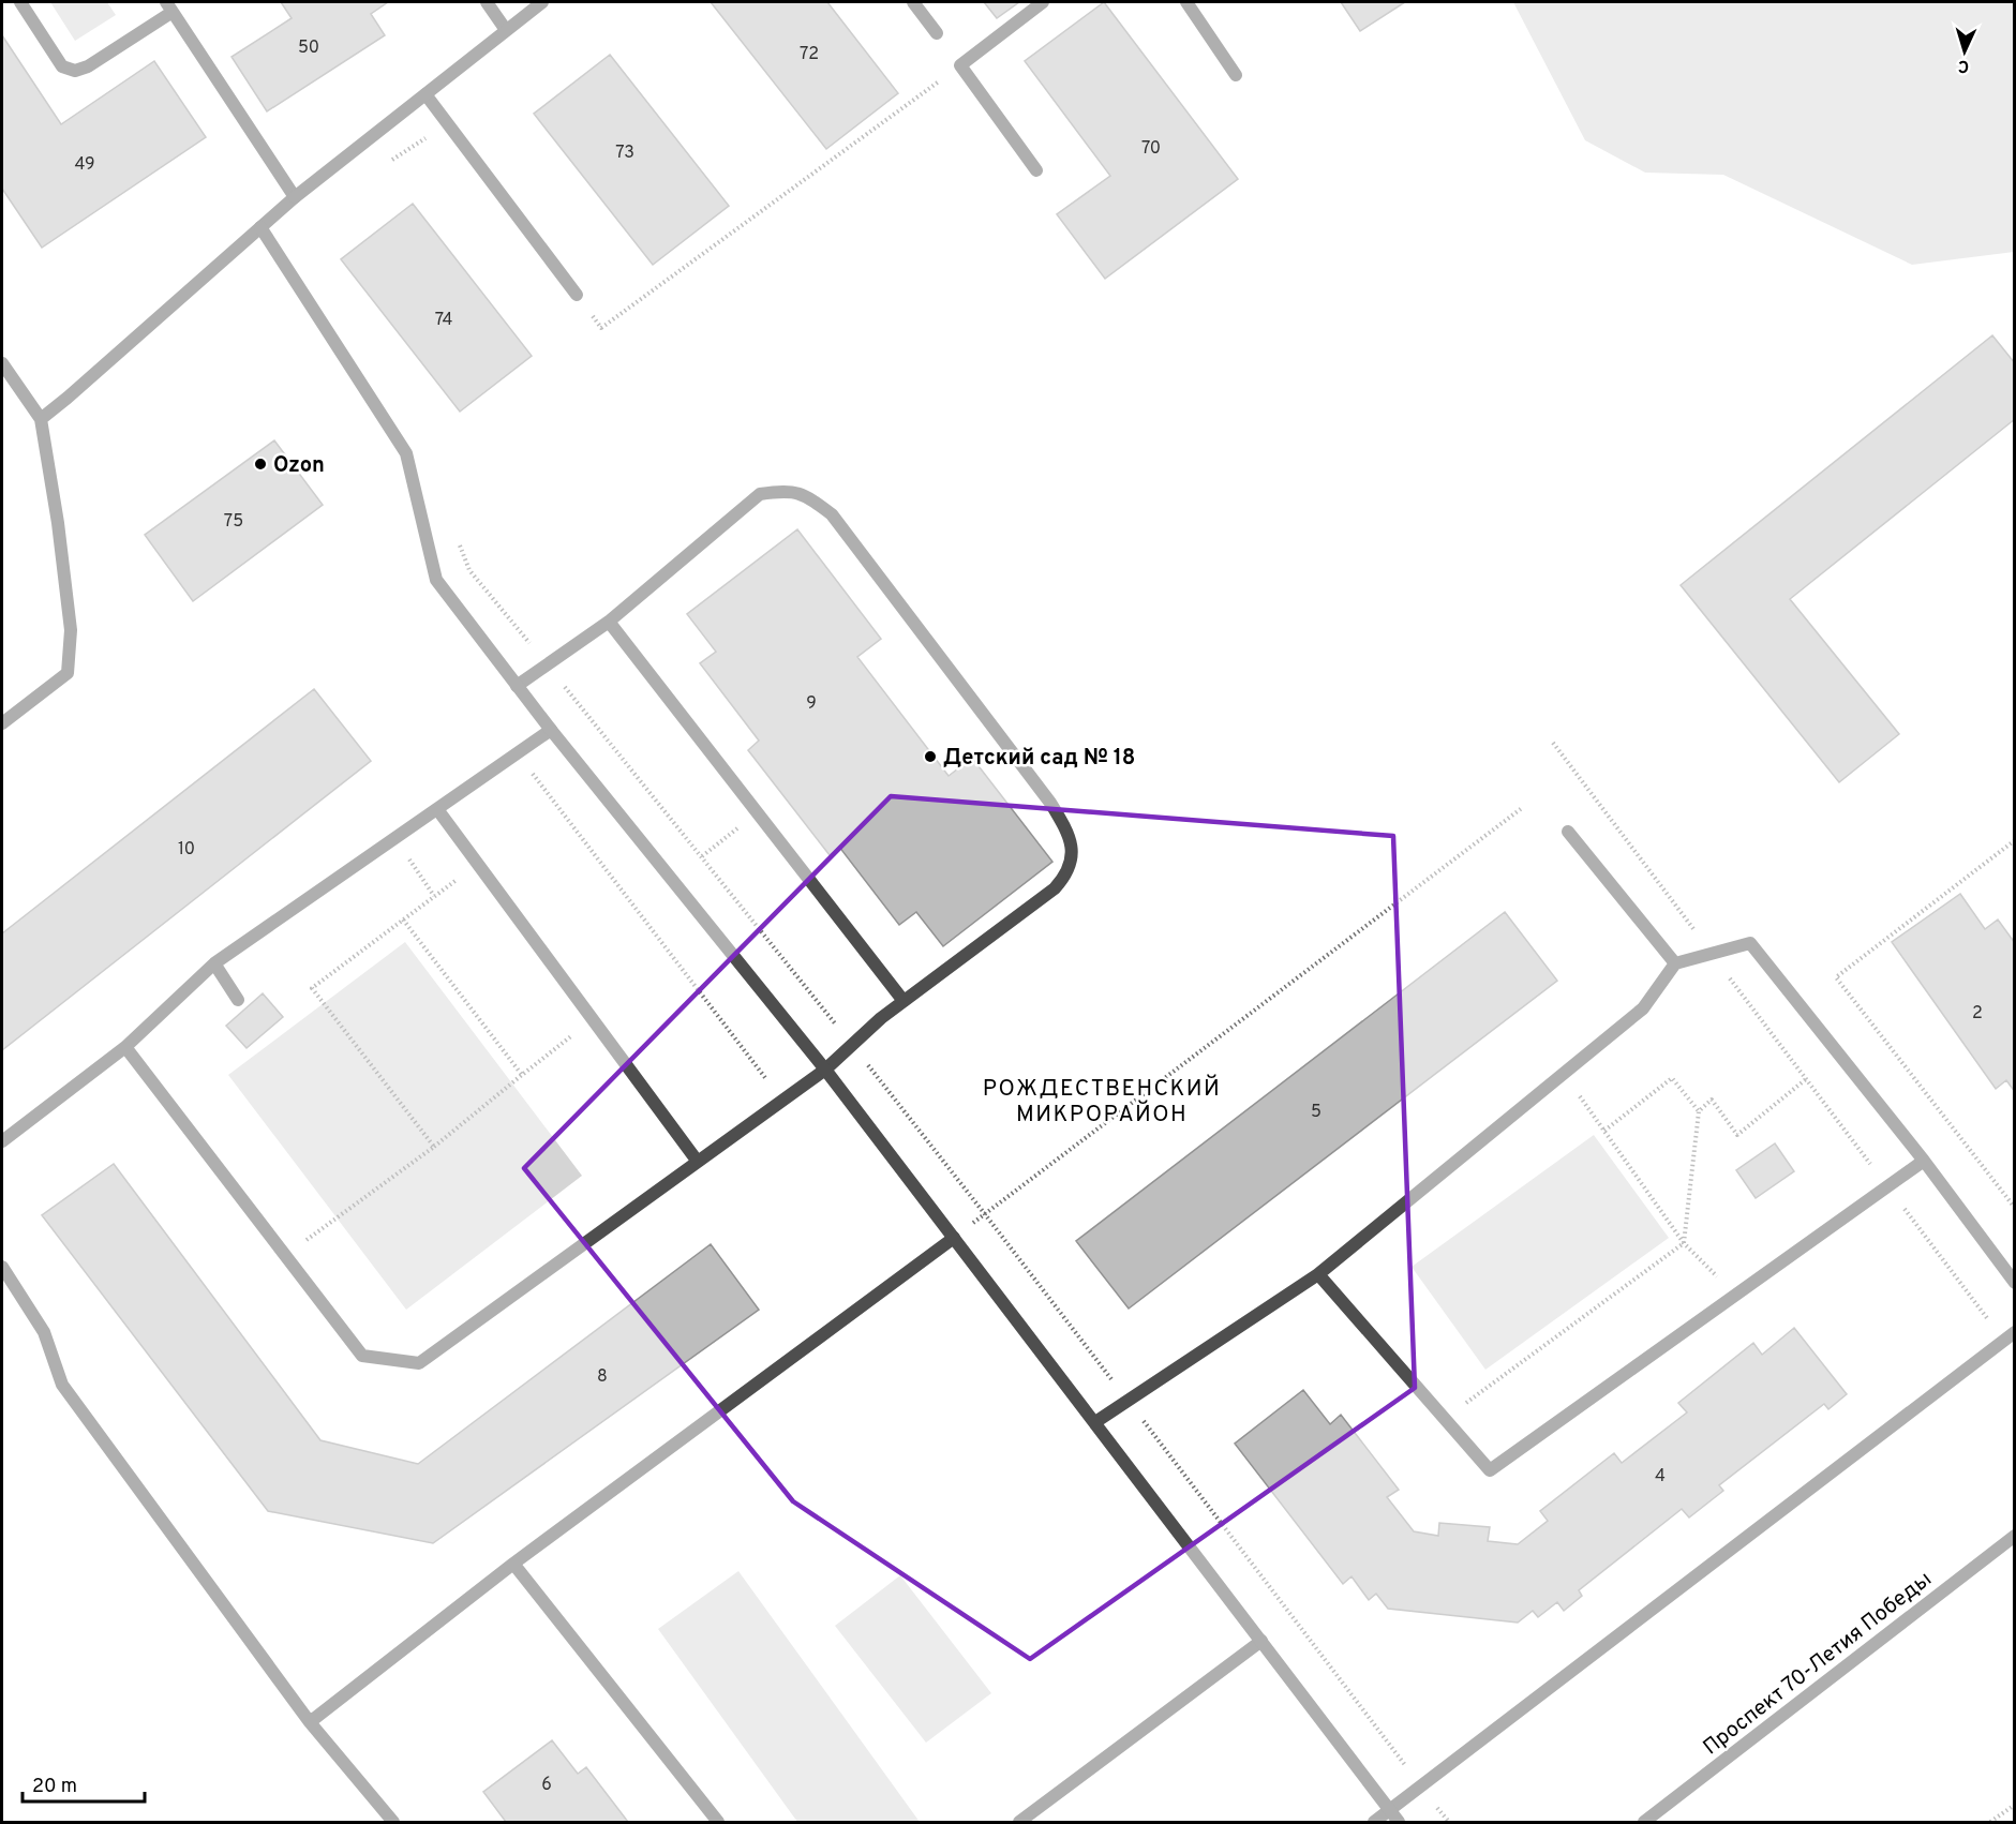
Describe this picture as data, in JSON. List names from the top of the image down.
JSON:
{
  "streets": {
    "street": ["Проспект 70-Летия Победы"]
  },
  "districts": ["РОЖДЕСТВЕНСКИЙ МИКРОРАЙОН"],
  "places": ["Ozon", "Детский сад № 18"],
  "house_numbers": [
    "50",
    "72",
    "70",
    "73",
    "49",
    "74",
    "75",
    "9",
    "10",
    "2",
    "5",
    "8",
    "4",
    "6"
  ],
  "scale_bar": "20 m",
  "north": "bottom"
}
